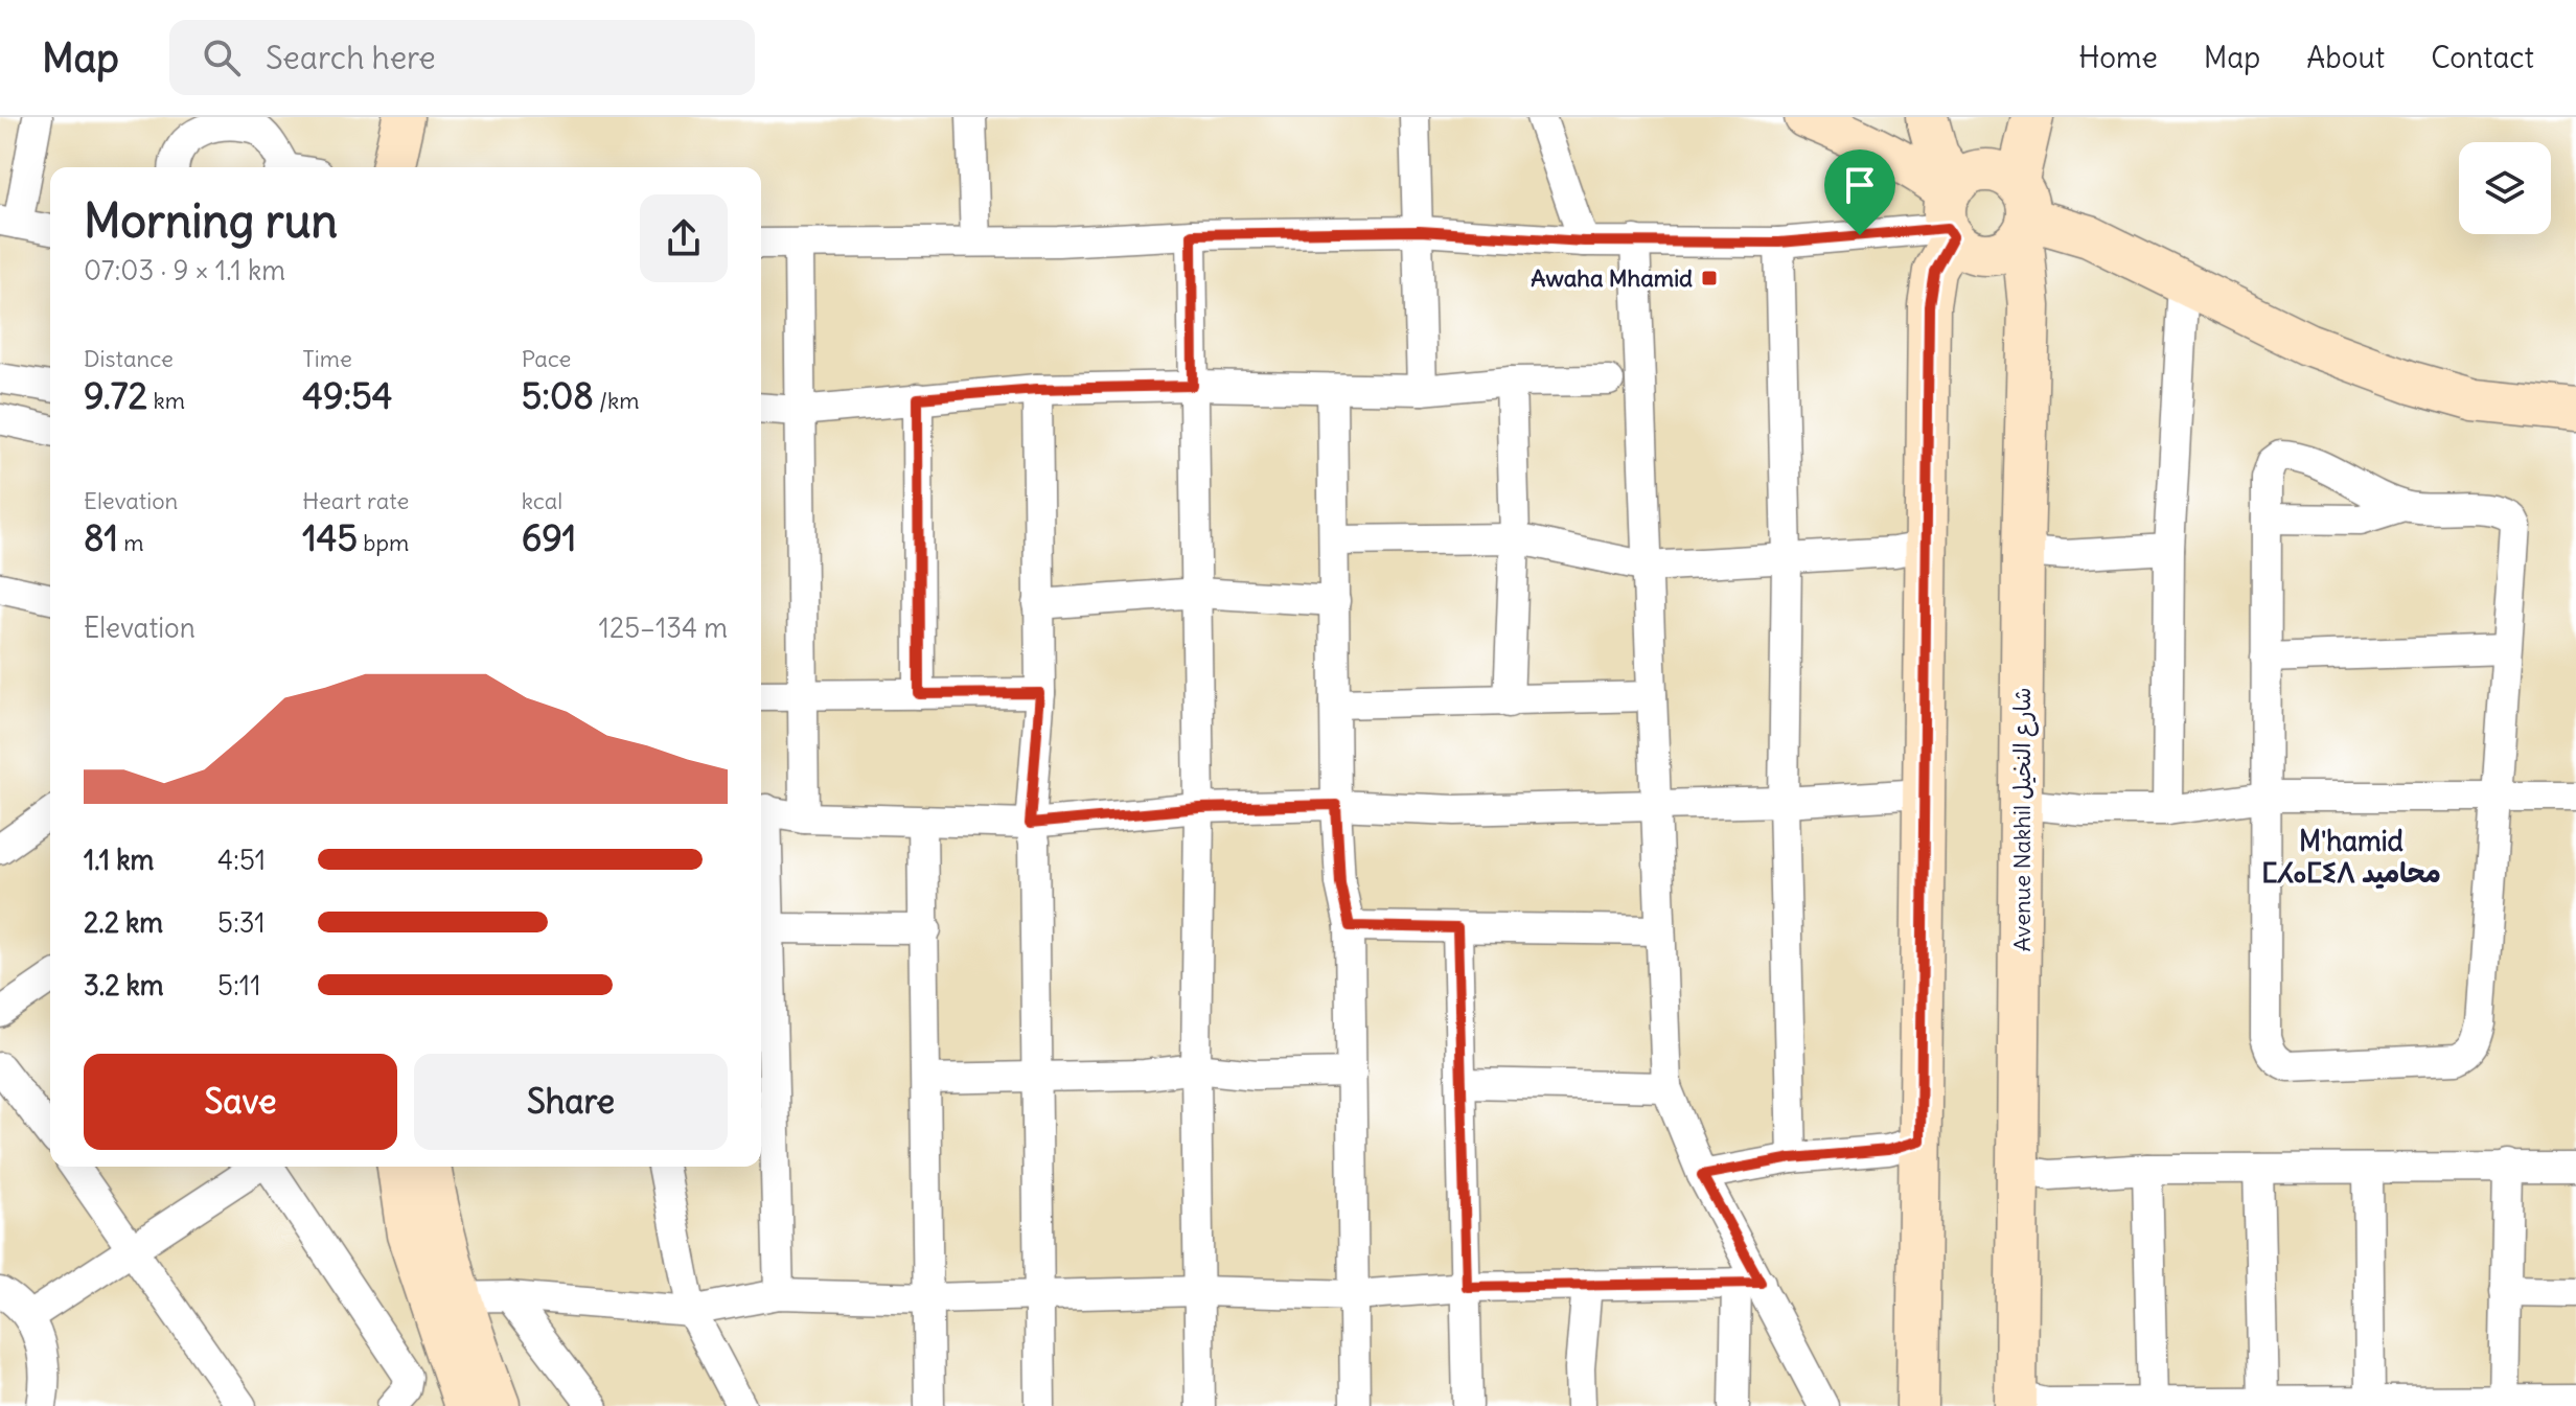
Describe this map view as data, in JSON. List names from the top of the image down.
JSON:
{
  "streets": {
    "street": ["Avenue Nakhil شارع النخيل"]
  },
  "districts": ["M'hamid ⵎⵃⴰⵎⵉⴷ محاميد"],
  "places": {
    "transit": ["Awaha Mhamid"]
  },
  "page": {
    "header": "Map",
    "search": "Search here",
    "nav": [
      "Home",
      "Map",
      "About",
      "Contact"
    ],
    "heading": ["Morning run", "07:03 · 9 × 1.1 km"],
    "stats": [
      ["Distance", "9.72 km"],
      ["Time", "49:54"],
      ["Pace", "5:08 /km"],
      ["Elevation", "81 m"],
      ["Heart rate", "145 bpm"],
      ["kcal", "691"]
    ],
    "chart": ["Elevation", "125–134 m"],
    "list": [
      {
        "name": "1.1 km",
        "note": "4:51"
      },
      {
        "name": "2.2 km",
        "note": "5:31"
      },
      {
        "name": "3.2 km",
        "note": "5:11"
      }
    ],
    "buttons": ["Save", "Share"]
  }
}
